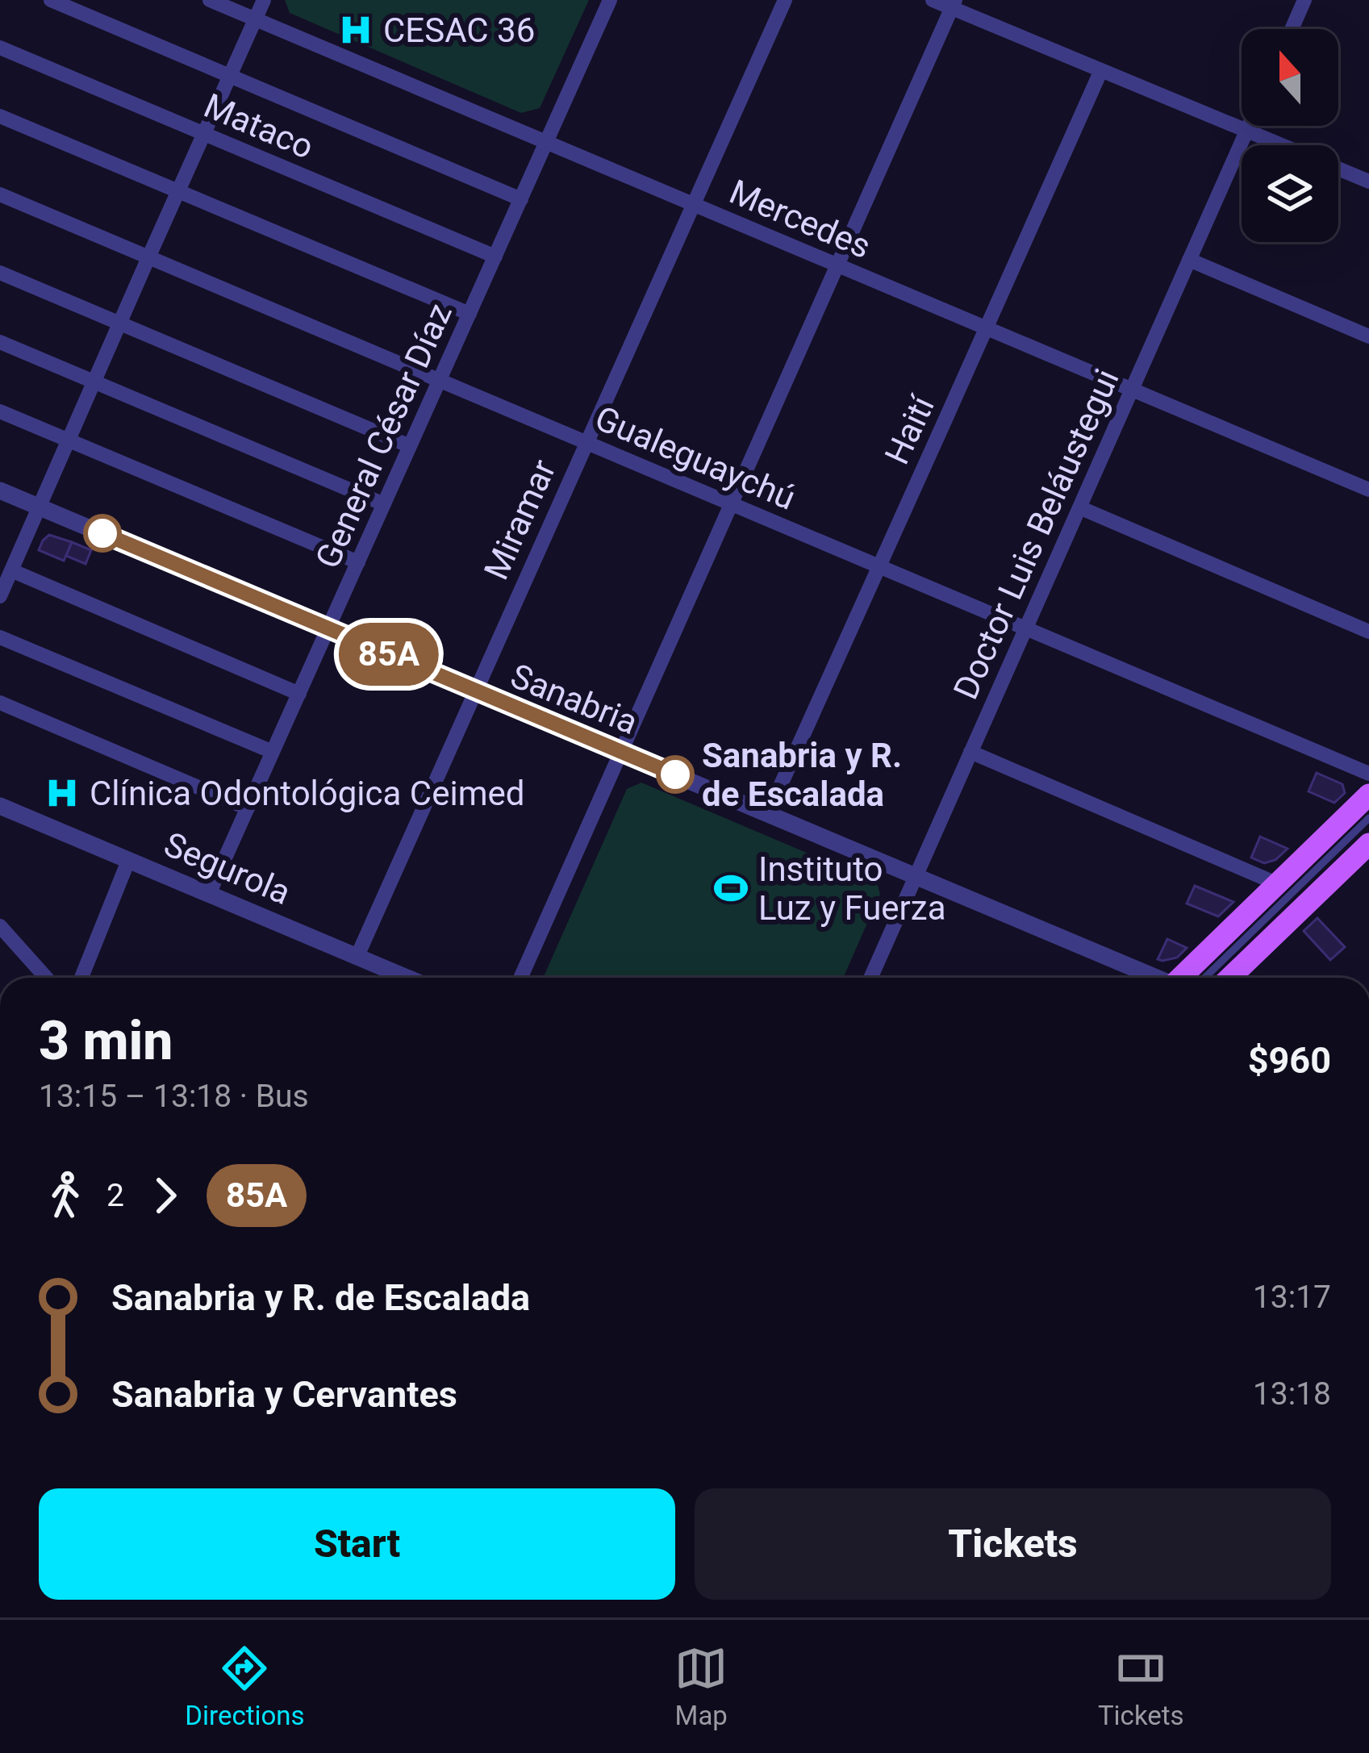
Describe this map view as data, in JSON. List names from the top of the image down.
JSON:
{
  "streets": {
    "street": [
      "Mataco",
      "Mercedes",
      "Haití",
      "General César Díaz",
      "Gualeguaychú",
      "Miramar",
      "Doctor Luis Beláustegui",
      "Sanabria",
      "Segurola"
    ]
  },
  "crossings": [
    ["Mataco", "General César Díaz"],
    ["Mercedes", "Haití"],
    ["Mercedes", "General César Díaz"],
    ["Mercedes", "Miramar"],
    ["Mercedes", "Doctor Luis Beláustegui"],
    ["Haití", "Gualeguaychú"],
    ["Haití", "Sanabria"],
    ["General César Díaz", "Gualeguaychú"],
    ["General César Díaz", "Sanabria"],
    ["General César Díaz", "Segurola"],
    ["Gualeguaychú", "Miramar"],
    ["Gualeguaychú", "Doctor Luis Beláustegui"],
    ["Miramar", "Sanabria"],
    ["Miramar", "Segurola"],
    ["Doctor Luis Beláustegui", "Sanabria"]
  ],
  "places": {
    "hospital": ["CESAC 36", "Clínica Odontológica Ceimed"],
    "other": ["Sanabria y R. de Escalada"],
    "sports": ["Instituto Luz y Fuerza"]
  },
  "lines": ["bus line 85A"],
  "north": "top",
  "page": {
    "on_map": "85A",
    "heading": ["3 min", "13:15 – 13:18 · Bus", "$960"],
    "legs": ["2", "85A"],
    "list": [
      {
        "name": "Sanabria y R. de Escalada",
        "value": "13:17"
      },
      {
        "name": "Sanabria y Cervantes",
        "value": "13:18"
      }
    ],
    "buttons": ["Start", "Tickets"],
    "tabs": ["Directions", "Map", "Tickets"]
  }
}
